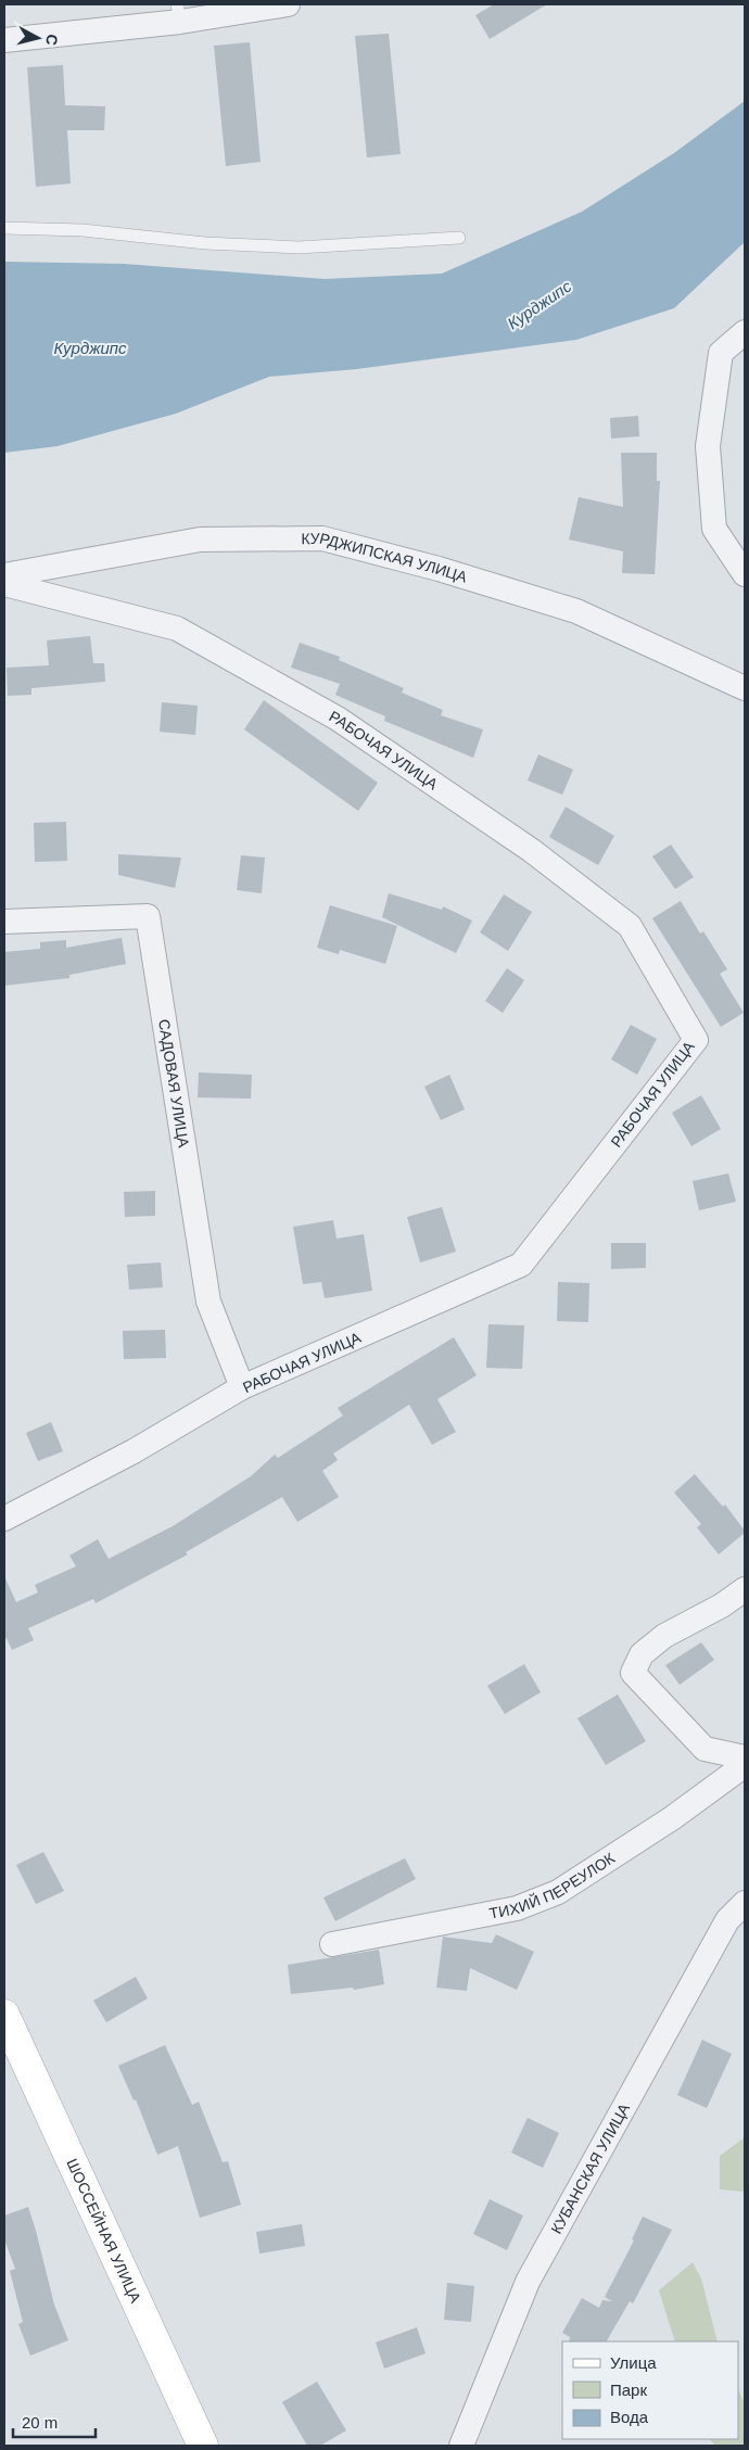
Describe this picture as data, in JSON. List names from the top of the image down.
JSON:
{
  "streets": {
    "main road": ["ШОССЕЙНАЯ УЛИЦА"],
    "street": [
      "КУРДЖИПСКАЯ УЛИЦА",
      "РАБОЧАЯ УЛИЦА",
      "САДОВАЯ УЛИЦА",
      "ТИХИЙ ПЕРЕУЛОК",
      "КУБАНСКАЯ УЛИЦА"
    ]
  },
  "crossings": [
    ["РАБОЧАЯ УЛИЦА", "САДОВАЯ УЛИЦА"]
  ],
  "water": ["Курджипс"],
  "legend": ["Улица", "Парк", "Вода"],
  "scale_bar": "20 m",
  "north": "right"
}
